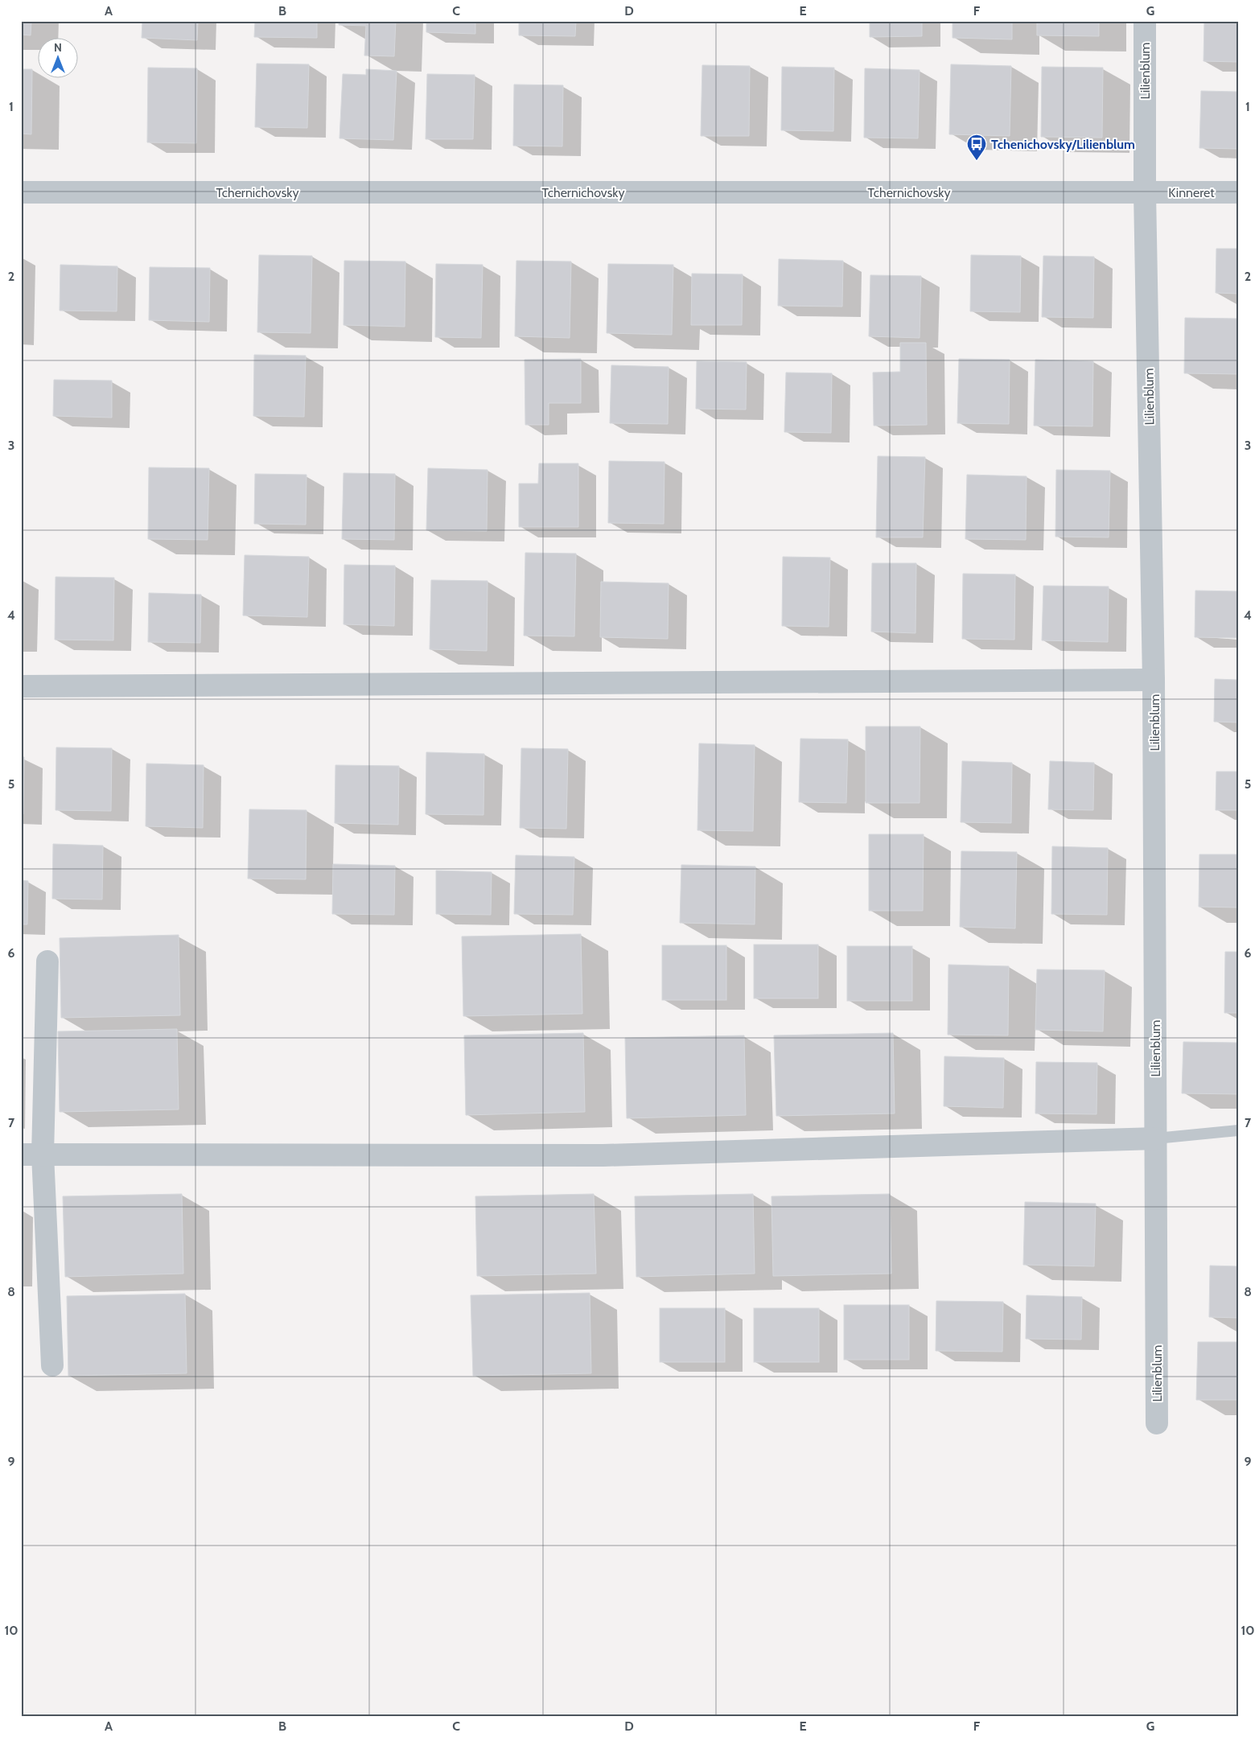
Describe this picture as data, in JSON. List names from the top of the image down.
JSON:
{
  "streets": {
    "street": ["Lilienblum", "Tchernichovsky", "Kinneret"]
  },
  "crossings": [
    ["Lilienblum", "Tchernichovsky"],
    ["Lilienblum", "Kinneret"],
    ["Tchernichovsky", "Kinneret"]
  ],
  "places": {
    "bus stop": ["Tchenichovsky/Lilienblum"]
  },
  "north": "top",
  "grid": {
    "columns": [
      "A",
      "B",
      "C",
      "D",
      "E",
      "F",
      "G"
    ],
    "rows": [
      "1",
      "2",
      "3",
      "4",
      "5",
      "6",
      "7",
      "8",
      "9",
      "10"
    ]
  }
}
